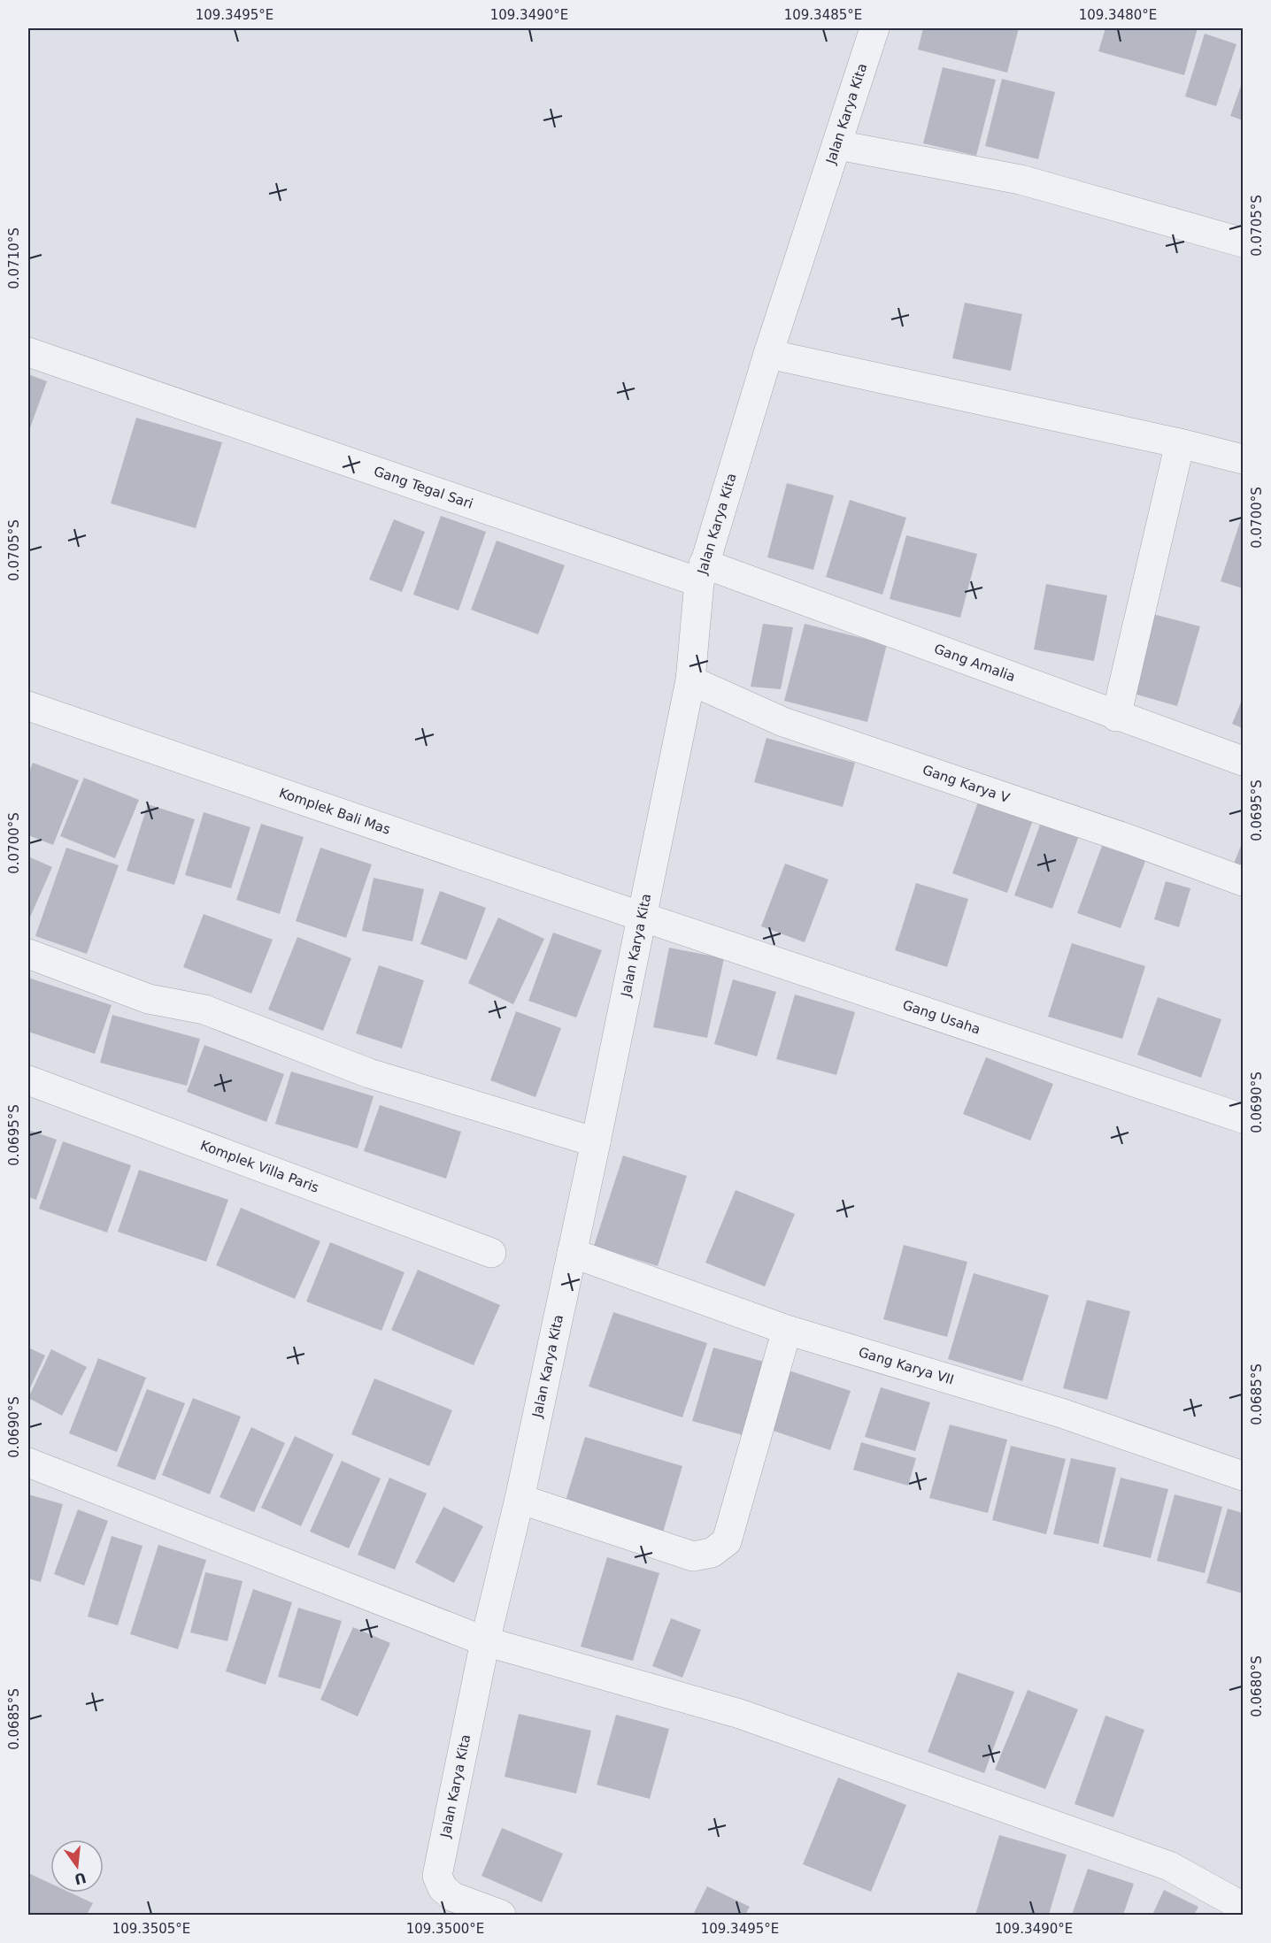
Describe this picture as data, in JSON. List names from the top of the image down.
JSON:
{
  "streets": {
    "street": [
      "Jalan Karya Kita",
      "Gang Tegal Sari",
      "Gang Amalia",
      "Gang Karya V",
      "Komplek Bali Mas",
      "Gang Usaha",
      "Komplek Villa Paris",
      "Gang Karya VII"
    ]
  },
  "crossings": [
    ["Jalan Karya Kita", "Gang Tegal Sari"],
    ["Jalan Karya Kita", "Gang Amalia"],
    ["Jalan Karya Kita", "Gang Karya V"],
    ["Jalan Karya Kita", "Komplek Bali Mas"],
    ["Jalan Karya Kita", "Gang Usaha"],
    ["Jalan Karya Kita", "Gang Karya VII"],
    ["Gang Tegal Sari", "Gang Amalia"],
    ["Komplek Bali Mas", "Gang Usaha"]
  ],
  "north": "bottom",
  "coordinates": [
    "109.3495°E",
    "109.3490°E",
    "109.3485°E",
    "109.3480°E",
    "0.0705°S",
    "0.0710°S",
    "0.0700°S",
    "0.0695°S",
    "0.0690°S",
    "0.0685°S",
    "0.0680°S",
    "109.3505°E",
    "109.3500°E"
  ]
}
